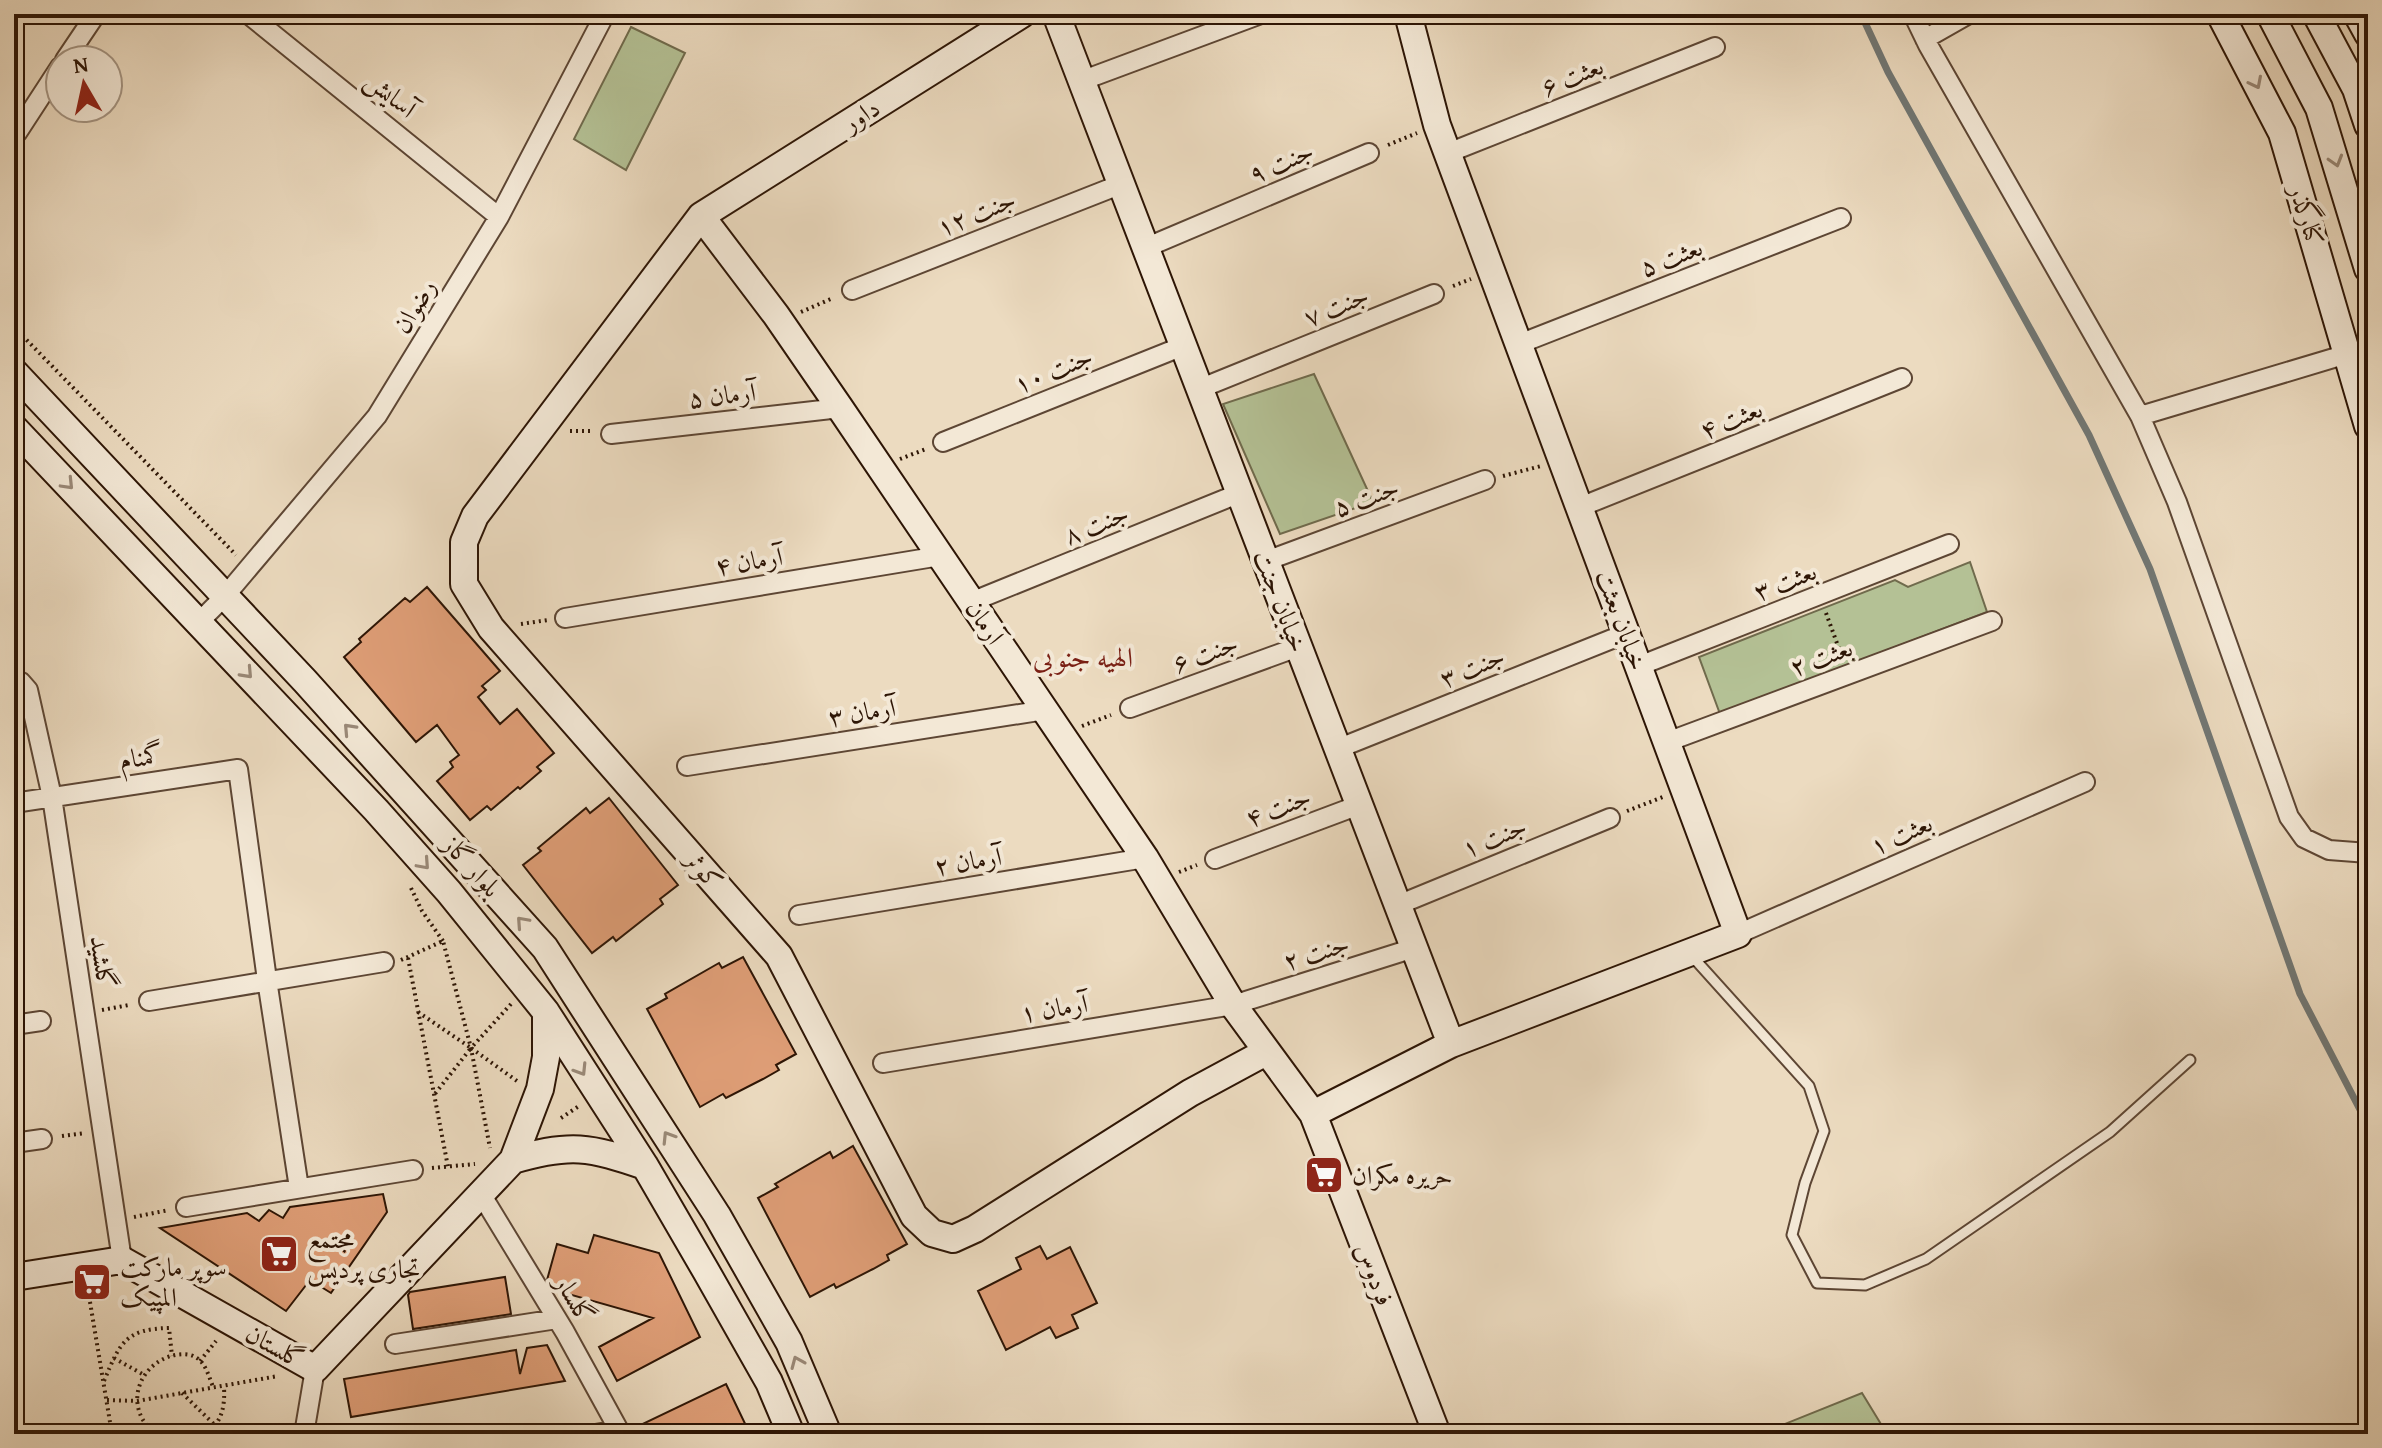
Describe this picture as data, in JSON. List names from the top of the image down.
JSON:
{
  "streets": {
    "street": [
      "بعثت ۶",
      "آسایش",
      "داور",
      "جنت ۹",
      "جنت ۱۲",
      "کنارگذر",
      "بعثت ۵",
      "رضوان",
      "جنت ۷",
      "جنت ۱۰",
      "آرمان ۵",
      "بعثت ۴",
      "جنت ۵",
      "جنت ۸",
      "آرمان ۴",
      "بعثت ۳",
      "خیابان جنت",
      "خیابان بعثت",
      "آرمان",
      "جنت ۶",
      "بعثت ۲",
      "جنت ۳",
      "آرمان ۳",
      "گمنام",
      "جنت ۴",
      "بعثت ۱",
      "جنت ۱",
      "آرمان ۲",
      "بلوار گاز",
      "کوثر",
      "جنت ۲",
      "گلشید",
      "آرمان ۱",
      "فردوس",
      "گلسار",
      "گلستان"
    ]
  },
  "crossings": [
    ["بعثت ۶", "خیابان بعثت"],
    ["آسایش", "رضوان"],
    ["داور", "آرمان"],
    ["داور", "کوثر"],
    ["جنت ۹", "خیابان جنت"],
    ["جنت ۱۲", "خیابان جنت"],
    ["بعثت ۵", "خیابان بعثت"],
    ["رضوان", "بلوار گاز"],
    ["جنت ۷", "خیابان جنت"],
    ["جنت ۱۰", "خیابان جنت"],
    ["آرمان ۵", "آرمان"],
    ["بعثت ۴", "خیابان بعثت"],
    ["جنت ۵", "خیابان جنت"],
    ["جنت ۸", "خیابان جنت"],
    ["جنت ۸", "آرمان"],
    ["آرمان ۴", "آرمان"],
    ["بعثت ۳", "خیابان بعثت"],
    ["خیابان جنت", "جنت ۶"],
    ["خیابان جنت", "جنت ۳"],
    ["خیابان جنت", "جنت ۴"],
    ["خیابان جنت", "جنت ۱"],
    ["خیابان جنت", "جنت ۲"],
    ["خیابان بعثت", "بعثت ۲"],
    ["خیابان بعثت", "جنت ۳"],
    ["خیابان بعثت", "بعثت ۱"],
    ["آرمان", "آرمان ۳"],
    ["آرمان", "آرمان ۲"],
    ["آرمان", "کوثر"],
    ["آرمان", "جنت ۲"],
    ["آرمان", "آرمان ۱"],
    ["آرمان", "فردوس"],
    ["گمنام", "گلشید"],
    ["بلوار گاز", "گلستان"],
    ["جنت ۲", "آرمان ۱"],
    ["گلشید", "گلستان"],
    ["گلسار", "گلستان"]
  ],
  "districts": ["الهیه جنوبی"],
  "places": {
    "supermarket": ["حریره مکران", "مجتمع تجاری پردیس", "سوپر مارکت المپیک"]
  },
  "north": "top"
}
